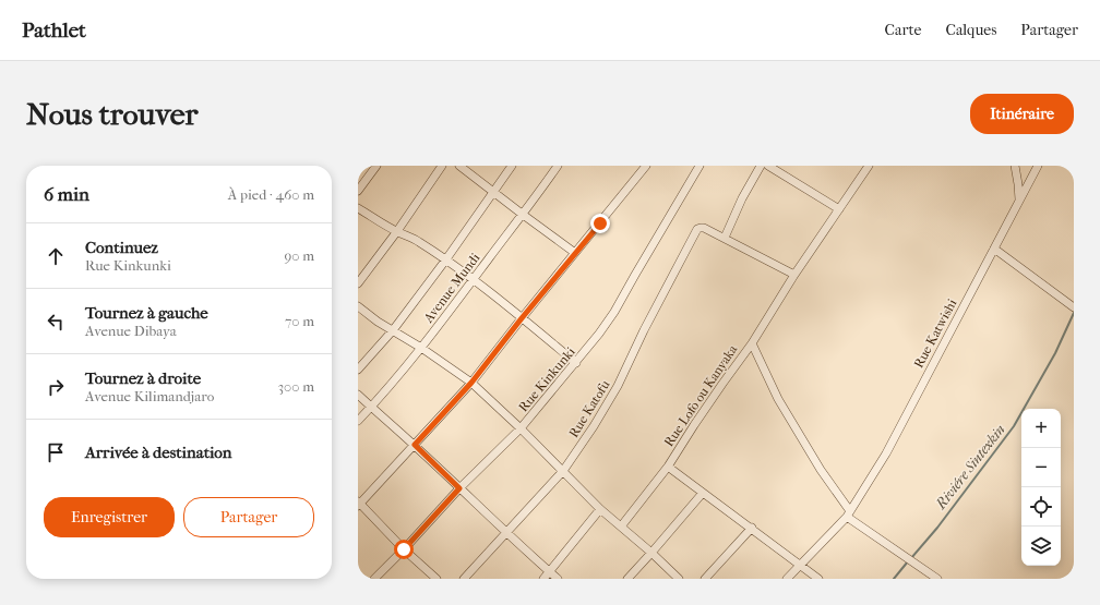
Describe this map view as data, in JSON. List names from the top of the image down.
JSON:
{
  "streets": {
    "street": [
      "Avenue Mundi",
      "Rue Katwishi",
      "Rue Kinkunki",
      "Rue Lofo ou Kanyaka",
      "Rue Katofu"
    ]
  },
  "water": ["Riviére Sintexkin"],
  "page": {
    "header": "Pathlet",
    "nav": ["Carte", "Calques", "Partager"],
    "buttons": [
      "Itinéraire",
      ["Enregistrer", "Partager"]
    ],
    "title": "Nous trouver",
    "heading": ["6 min", "À pied · 460 m"],
    "list": [
      ["Continuez", "Rue Kinkunki", "90 m"],
      ["Tournez à gauche", "Avenue Dibaya", "70 m"],
      ["Tournez à droite", "Avenue Kilimandjaro", "300 m"],
      "Arrivée à destination"
    ],
    "map_buttons": ["+", "−"]
  }
}
